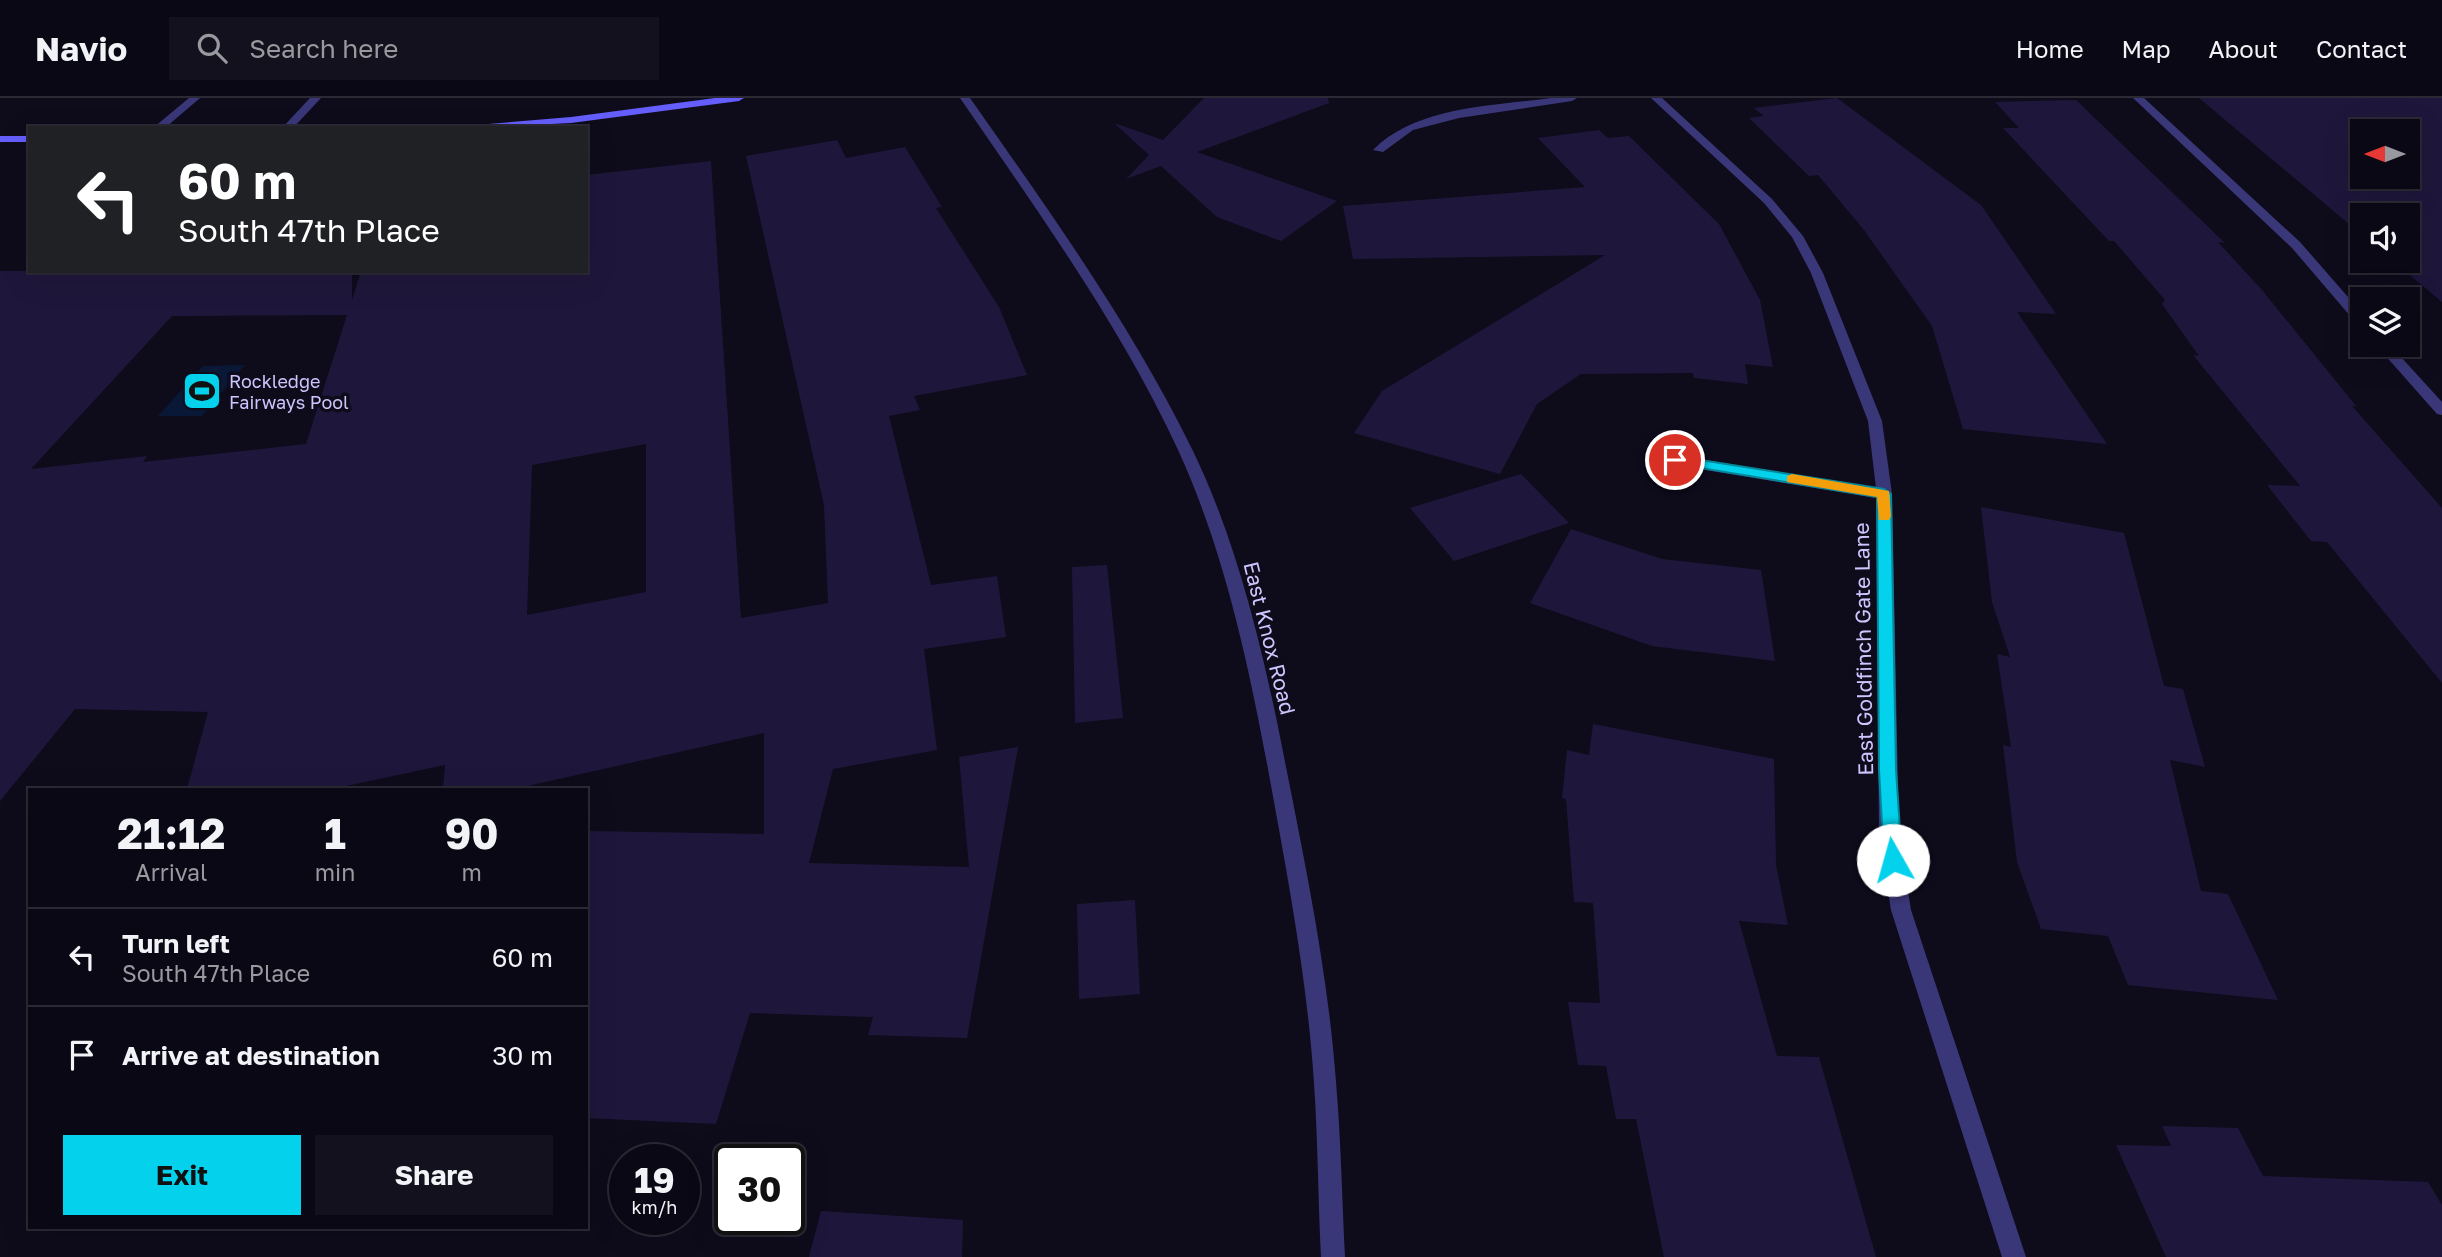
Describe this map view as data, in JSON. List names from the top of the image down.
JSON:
{
  "streets": {
    "street": ["East Knox Road", "East Goldfinch Gate Lane"]
  },
  "places": {
    "sports": ["Rockledge Fairways Pool"]
  },
  "north": "left",
  "page": {
    "header": "Navio",
    "search": "Search here",
    "nav": [
      "Home",
      "Map",
      "About",
      "Contact"
    ],
    "turn": ["60 m", "South 47th Place"],
    "eta": [
      "21:12",
      "Arrival",
      "1",
      "min",
      "90",
      "m"
    ],
    "list": [
      {
        "name": "Turn left",
        "note": "South 47th Place",
        "value": "60 m"
      },
      {
        "name": "Arrive at destination",
        "value": "30 m"
      }
    ],
    "buttons": ["Exit", "Share"],
    "speed": "19 km/h",
    "limit": "30"
  }
}
